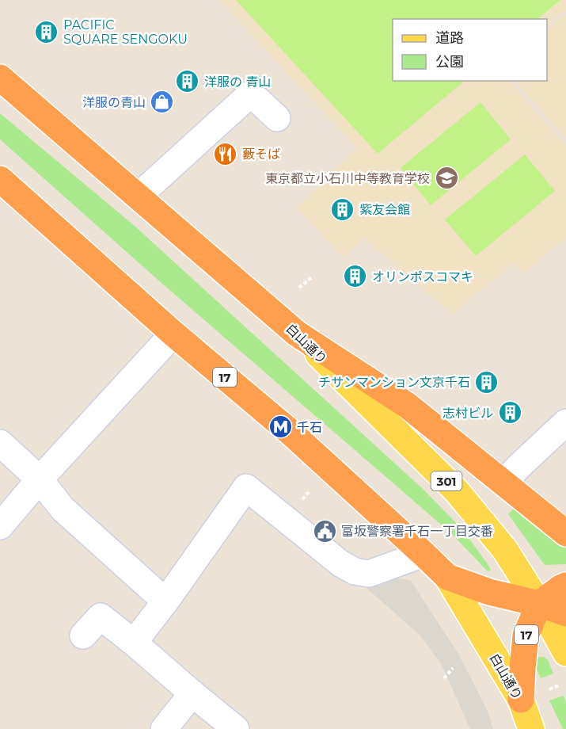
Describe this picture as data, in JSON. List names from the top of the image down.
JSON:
{
  "streets": {
    "highway": ["白山通り", "17"],
    "main road": ["301"]
  },
  "crossings": [
    ["白山通り", "17"]
  ],
  "places": {
    "building": [
      "PACIFIC SQUARE SENGOKU",
      "洋服の 青山",
      "紫友会館",
      "オリンポスコマキ",
      "チサンマンション文京千石",
      "志村ビル"
    ],
    "shop": ["洋服の青山"],
    "restaurant": ["藪そば"],
    "school or university": ["東京都立小石川中等教育学校"],
    "metro station": ["千石"],
    "public building": ["富坂警察署千石一丁目交番"]
  },
  "legend": ["道路", "公園"]
}
